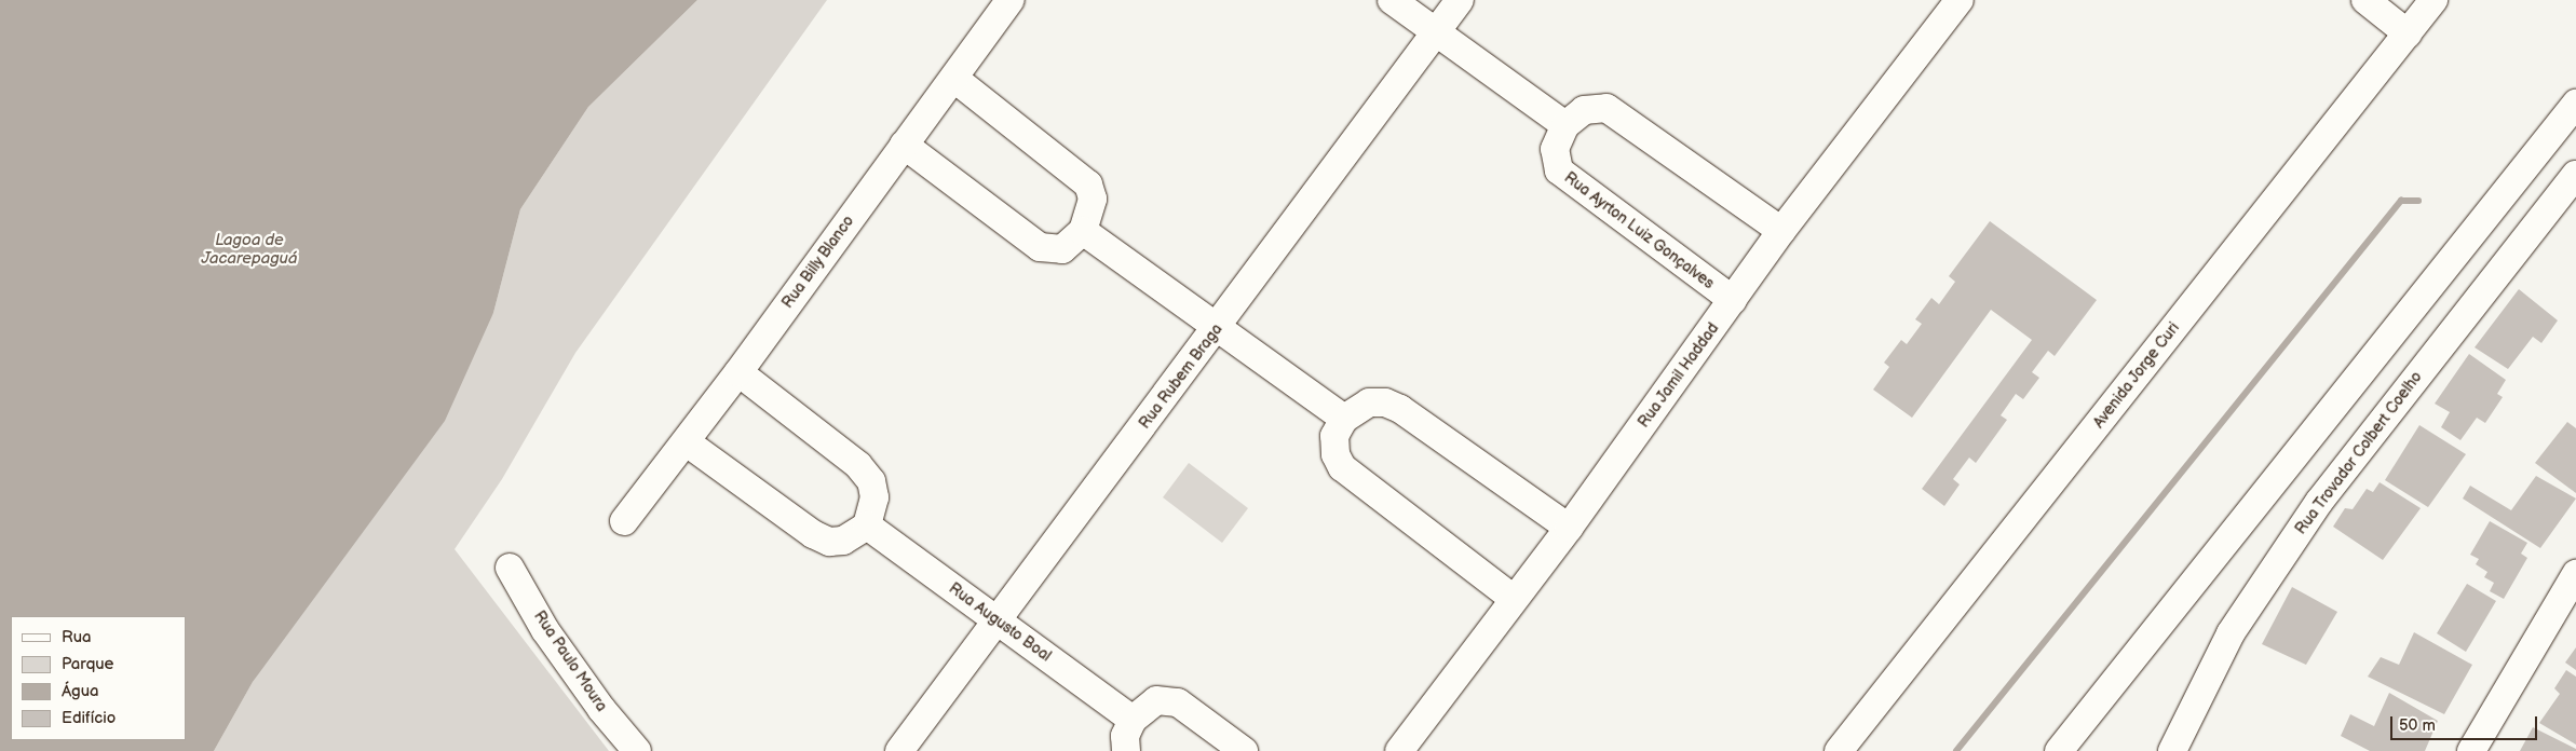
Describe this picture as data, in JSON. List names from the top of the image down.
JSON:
{
  "streets": {
    "street": [
      "Rua Ayrton Luiz Gonçalves",
      "Rua Billy Blanco",
      "Rua Jamil Haddad",
      "Avenida Jorge Curi",
      "Rua Rubem Braga",
      "Rua Trovador Colbert Coelho",
      "Rua Augusto Boal",
      "Rua Paulo Moura"
    ]
  },
  "crossings": [
    ["Rua Ayrton Luiz Gonçalves", "Rua Jamil Haddad"],
    ["Rua Rubem Braga", "Rua Augusto Boal"]
  ],
  "water": ["Lagoa de Jacarepaguá"],
  "legend": [
    "Rua",
    "Parque",
    "Água",
    "Edifício"
  ],
  "scale_bar": "50 m"
}
